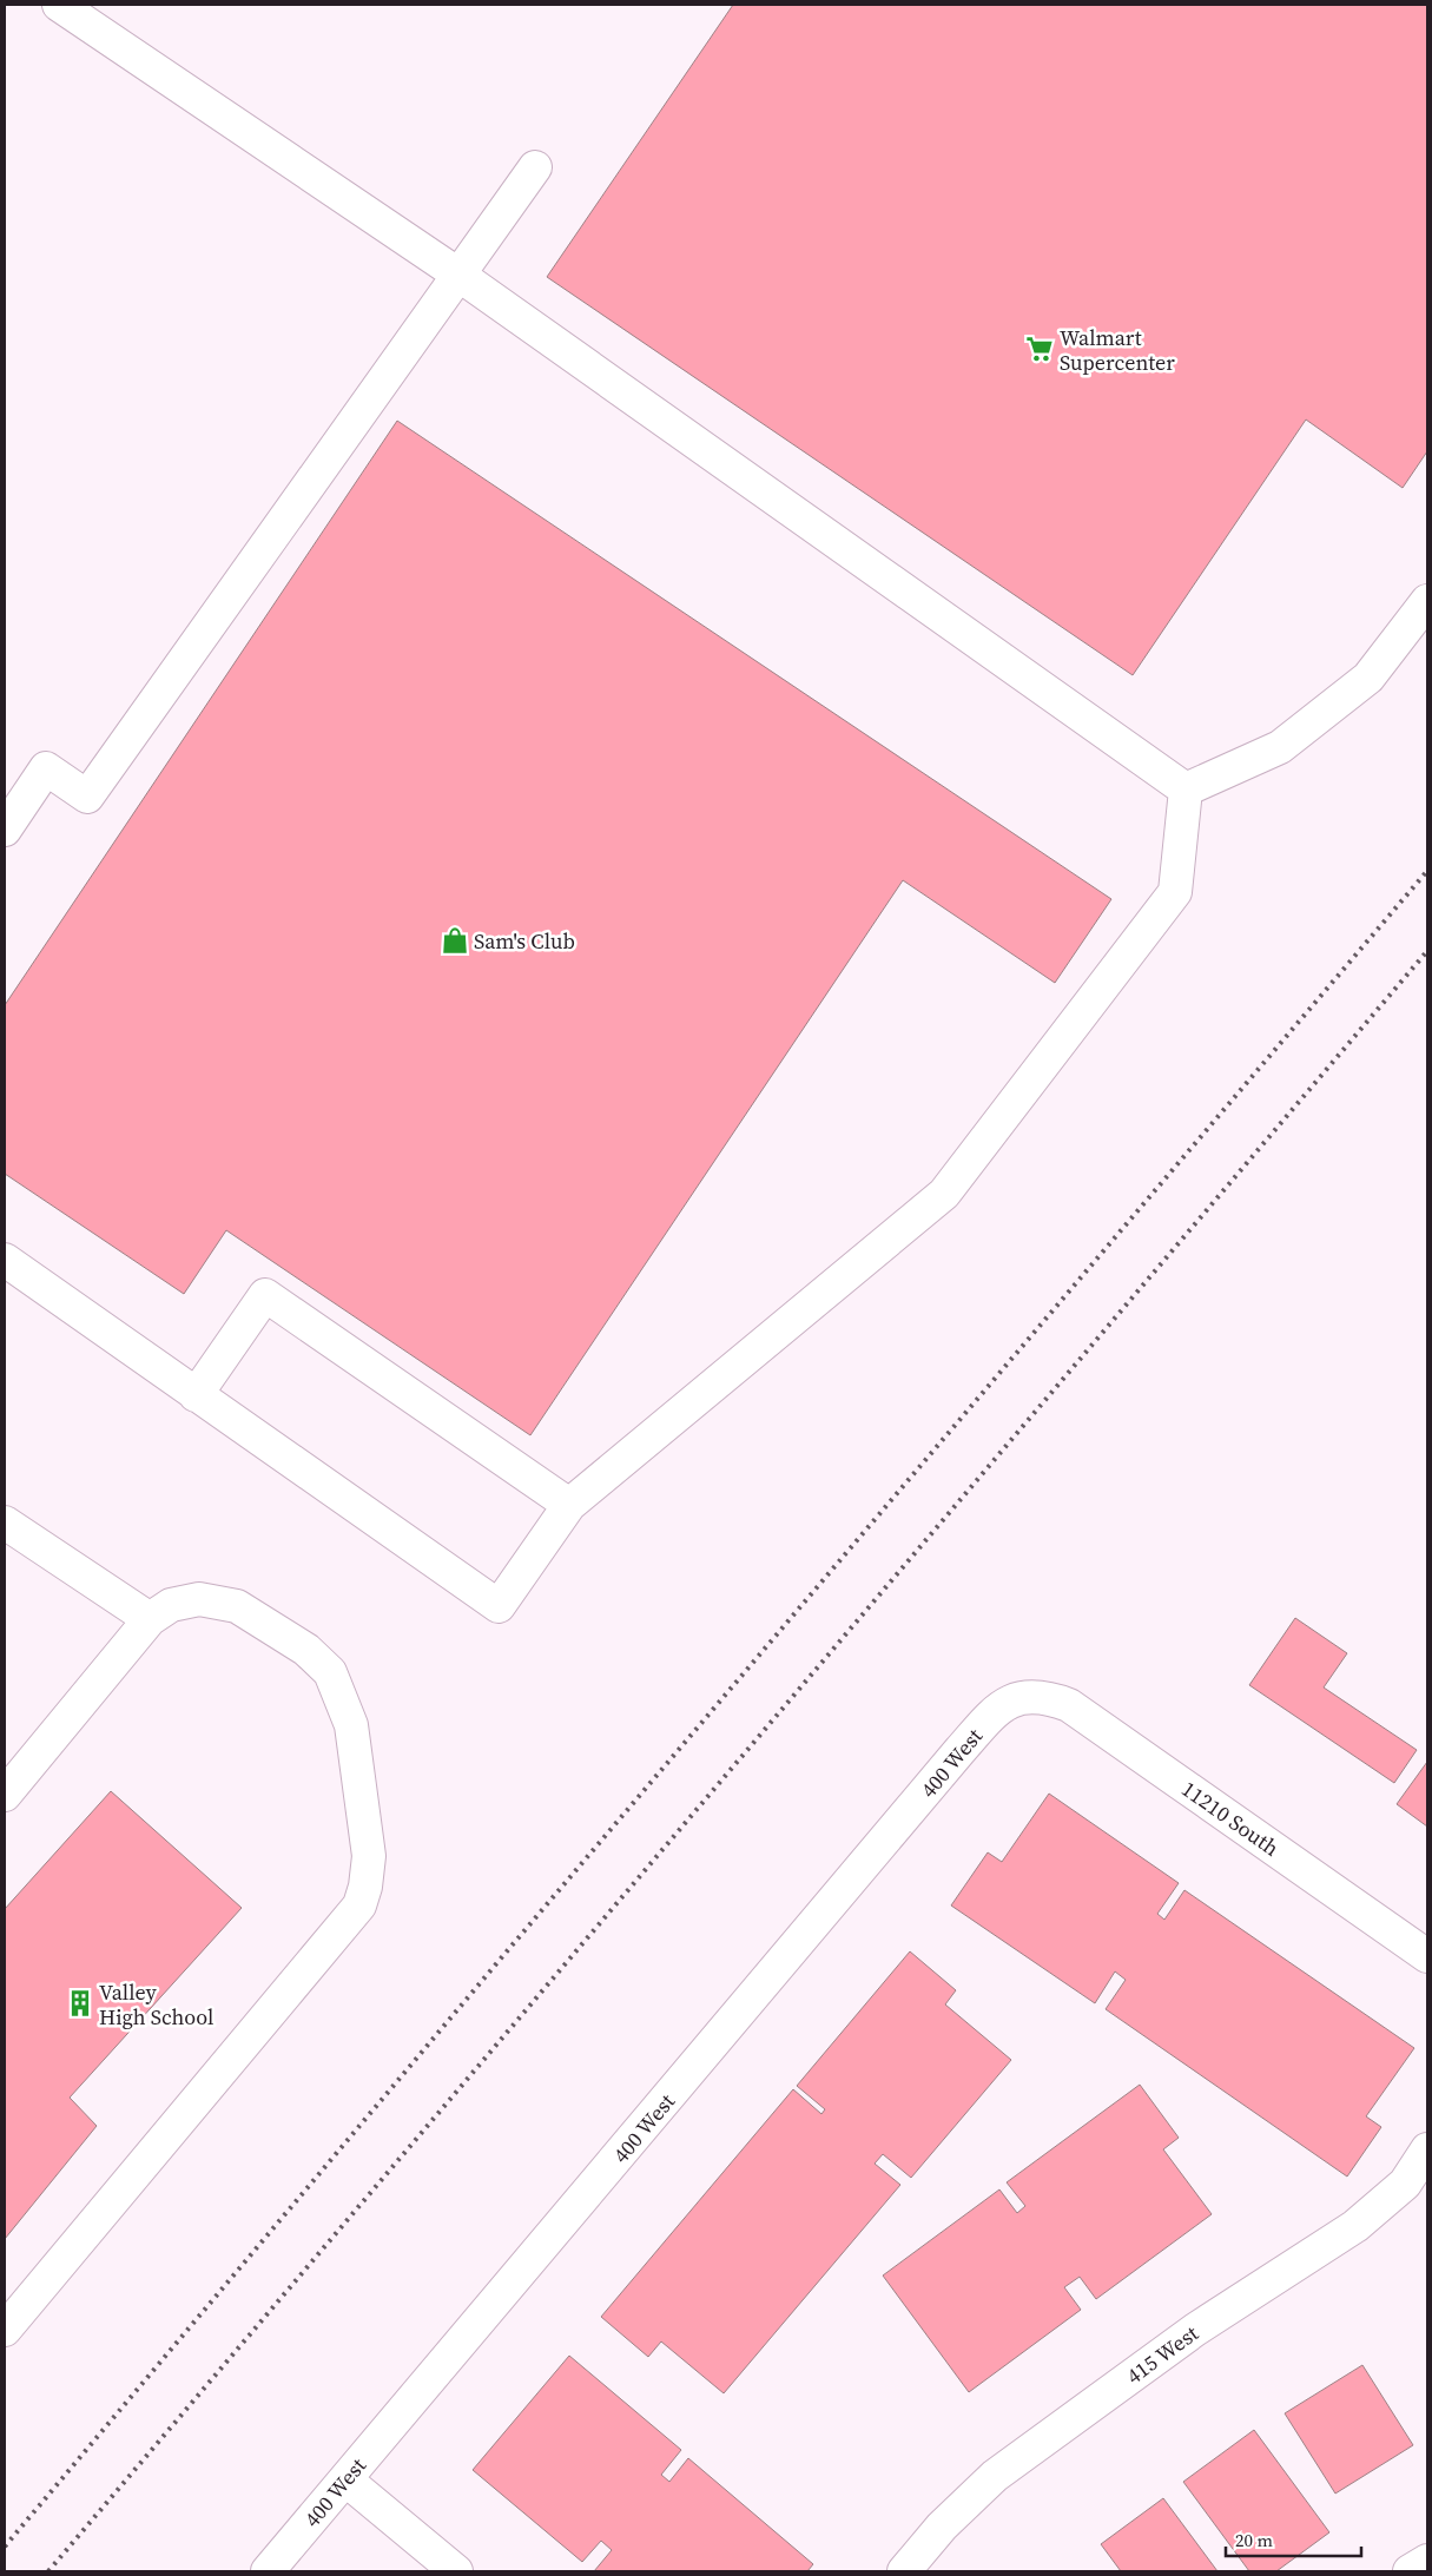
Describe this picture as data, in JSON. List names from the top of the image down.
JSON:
{
  "streets": {
    "street": ["400 West", "11210 South", "415 West"]
  },
  "crossings": [
    ["400 West", "11210 South"]
  ],
  "places": {
    "supermarket": ["Walmart Supercenter"],
    "shop": ["Sam's Club"],
    "building": ["Valley High School"]
  },
  "scale_bar": "20 m"
}
